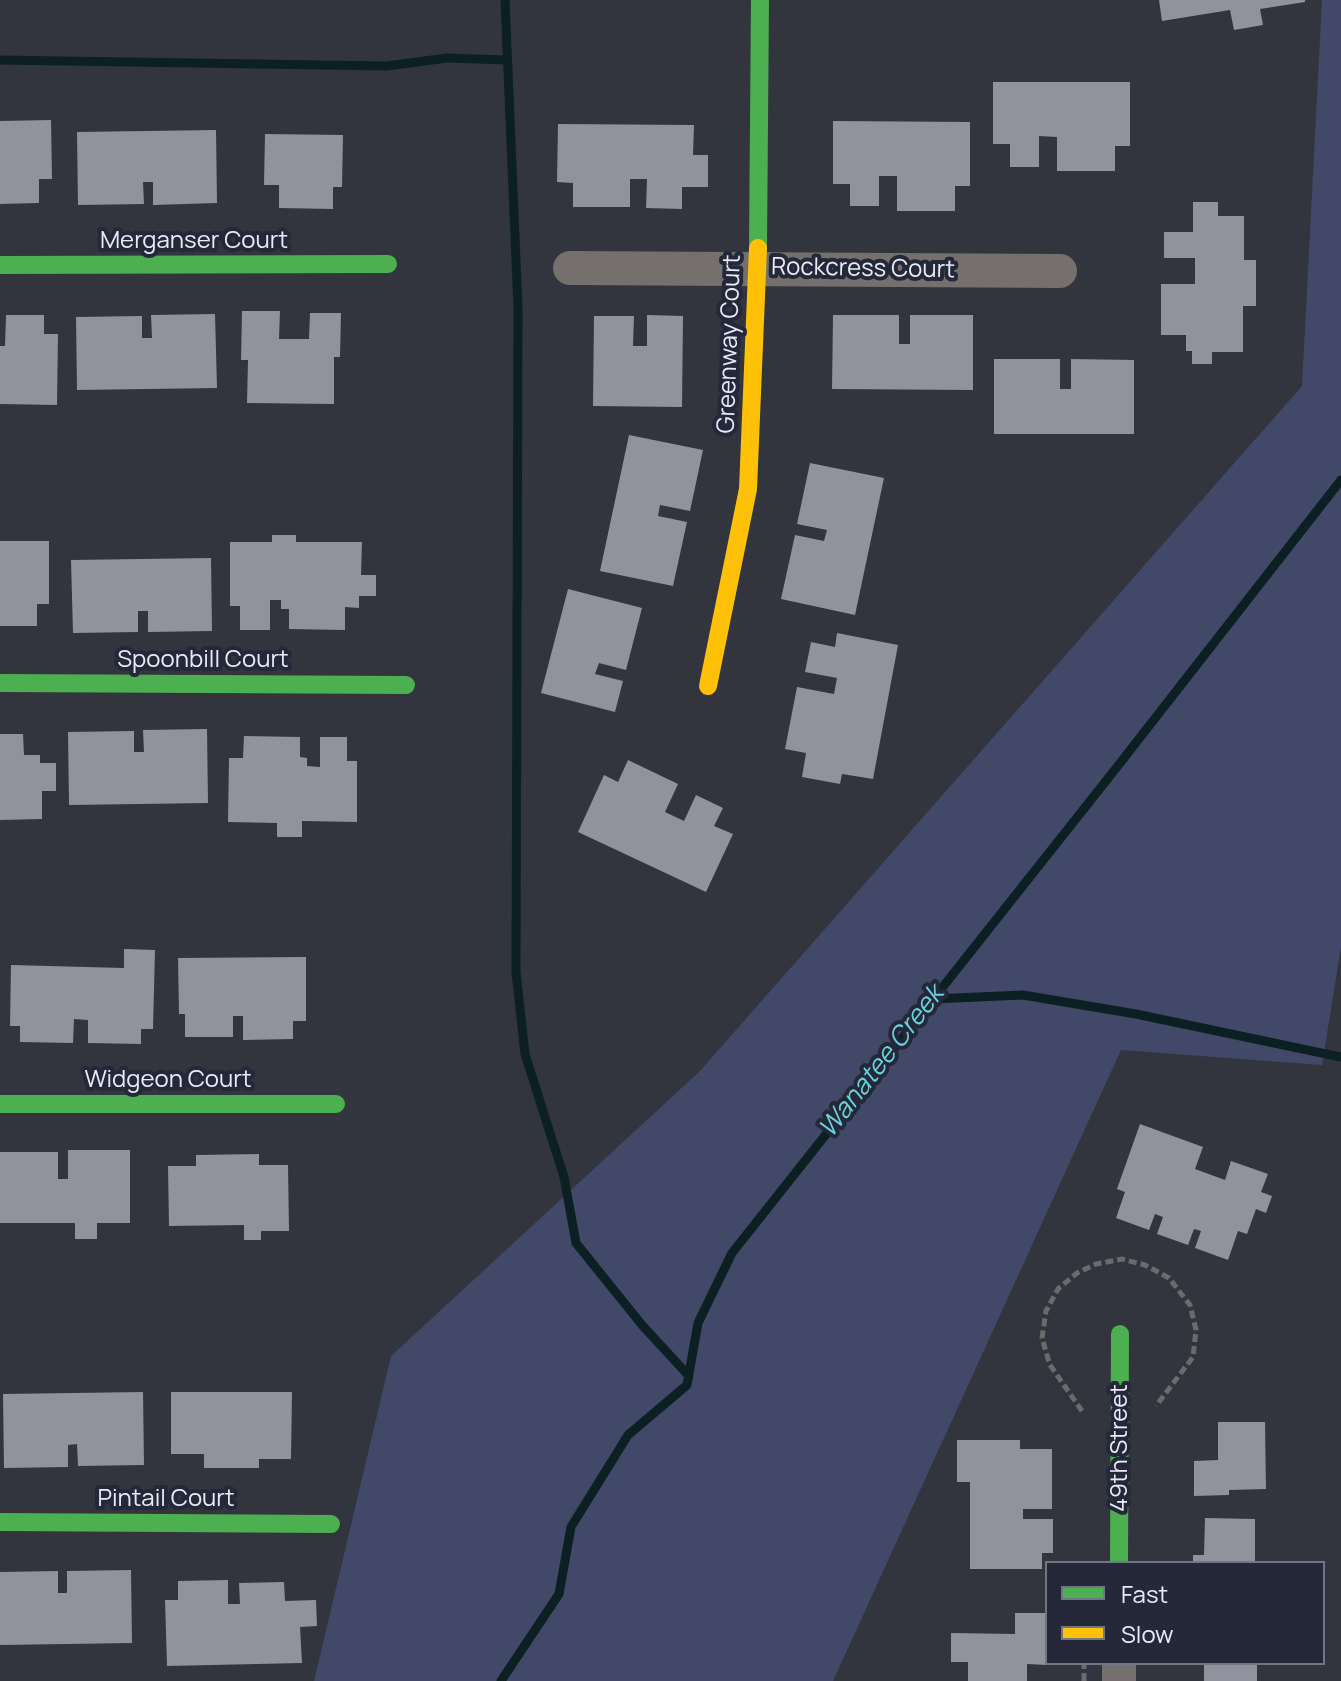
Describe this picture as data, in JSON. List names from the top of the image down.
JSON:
{
  "streets": {
    "street": [
      "Merganser Court",
      "Rockcress Court",
      "Greenway Court",
      "Spoonbill Court",
      "Widgeon Court",
      "49th Street",
      "Pintail Court"
    ]
  },
  "crossings": [
    ["Rockcress Court", "Greenway Court"]
  ],
  "water": ["Wanatee Creek"],
  "legend": ["Fast", "Slow"]
}
